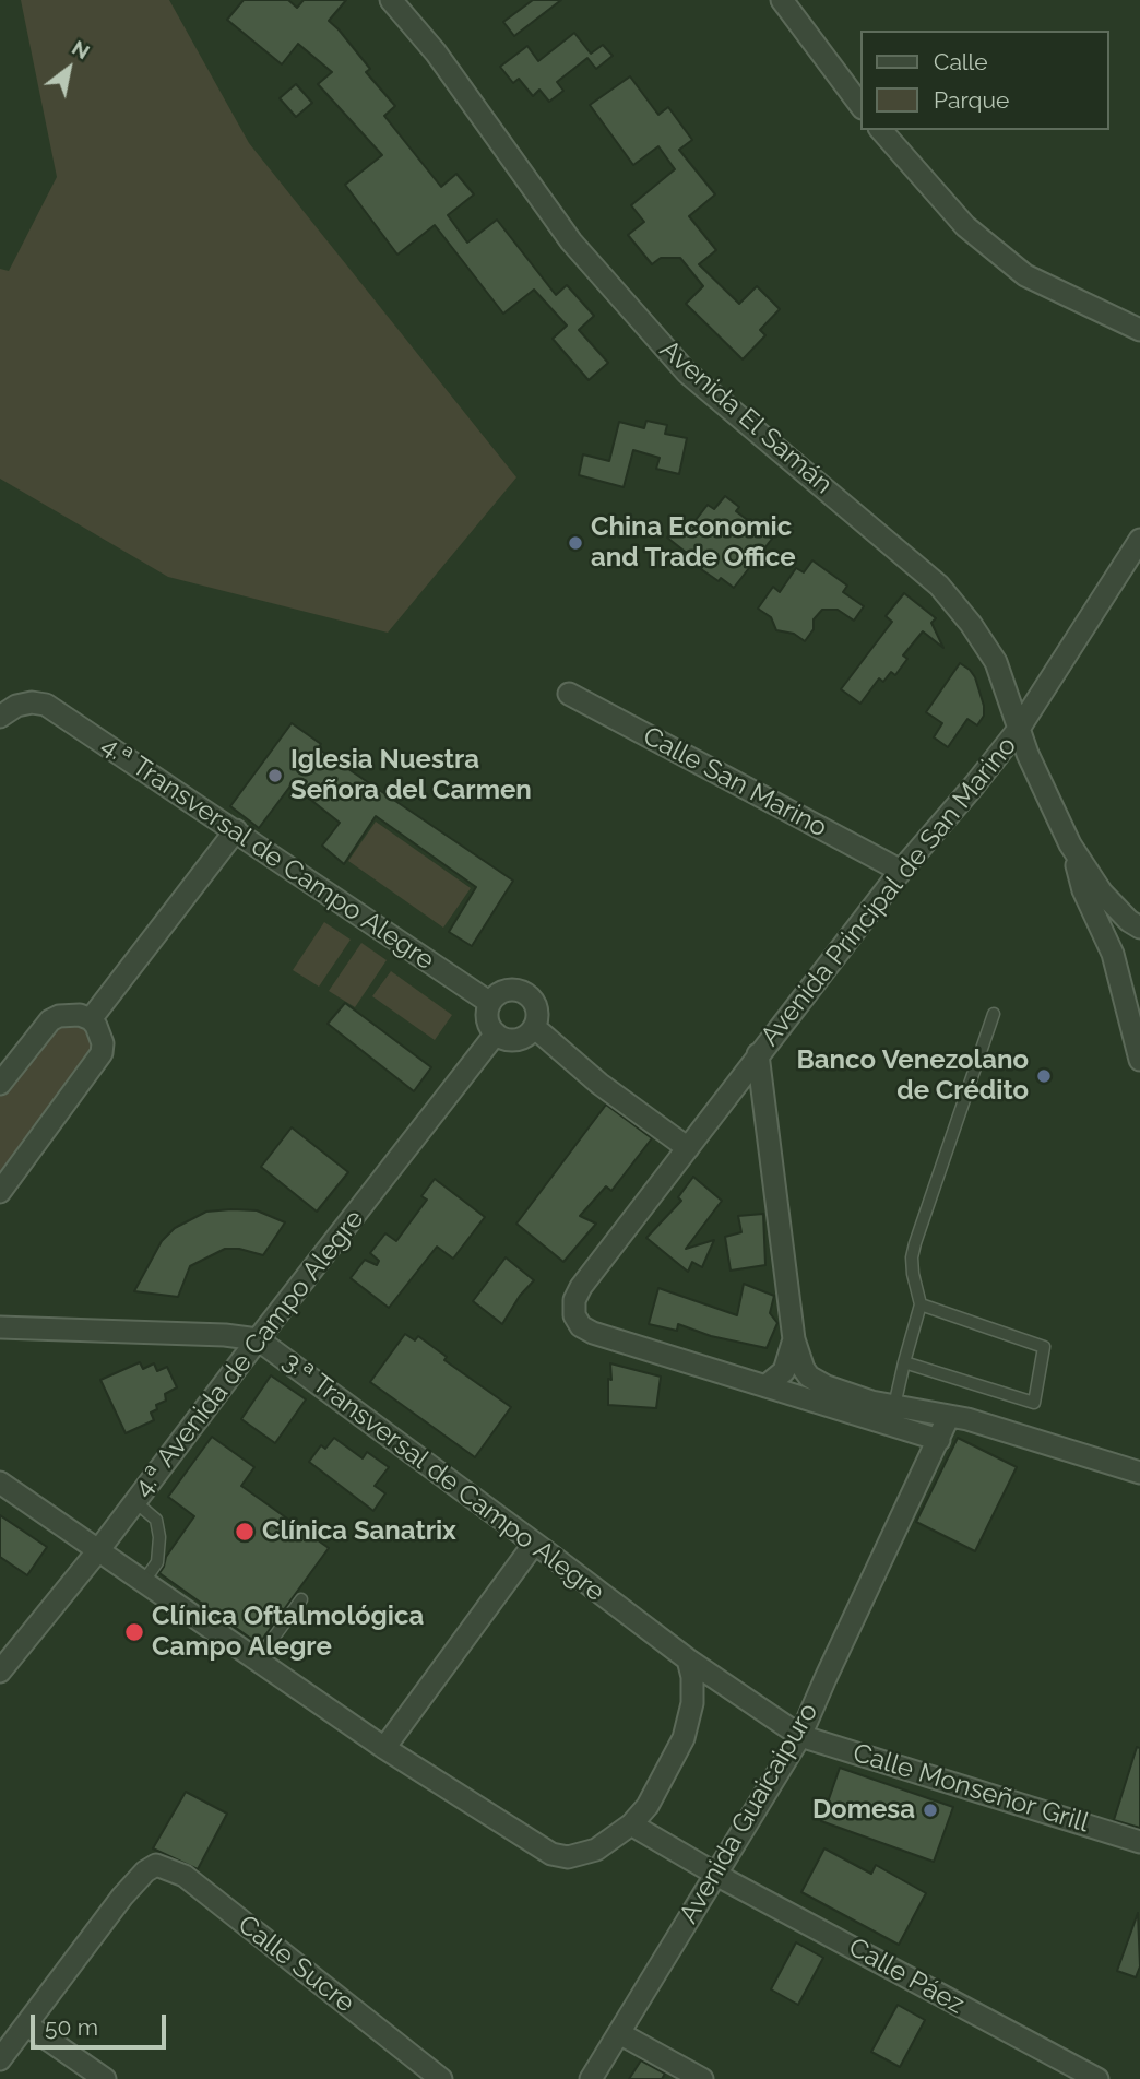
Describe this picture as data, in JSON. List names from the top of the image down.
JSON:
{
  "streets": {
    "street": [
      "Avenida El Samán",
      "Calle San Marino",
      "4.ª Transversal de Campo Alegre",
      "Avenida Principal de San Marino",
      "4.ª Avenida de Campo Alegre",
      "3.ª Transversal de Campo Alegre",
      "Calle Monseñor Grill",
      "Avenida Guaicaipuro",
      "Calle Sucre",
      "Calle Páez"
    ]
  },
  "crossings": [
    ["Avenida El Samán", "Avenida Principal de San Marino"],
    ["Calle San Marino", "Avenida Principal de San Marino"],
    ["4.ª Transversal de Campo Alegre", "4.ª Avenida de Campo Alegre"],
    ["Avenida Principal de San Marino", "Avenida Guaicaipuro"],
    ["4.ª Avenida de Campo Alegre", "3.ª Transversal de Campo Alegre"],
    ["3.ª Transversal de Campo Alegre", "Calle Monseñor Grill"],
    ["3.ª Transversal de Campo Alegre", "Avenida Guaicaipuro"],
    ["Calle Monseñor Grill", "Avenida Guaicaipuro"],
    ["Avenida Guaicaipuro", "Calle Páez"]
  ],
  "places": [
    "China Economic and Trade Office",
    "Iglesia Nuestra Señora del Carmen",
    "Banco Venezolano de Crédito",
    "Clínica Sanatrix",
    "Clínica Oftalmológica Campo Alegre",
    "Domesa"
  ],
  "legend": ["Calle", "Parque"],
  "scale_bar": "50 m",
  "north": "top right"
}
